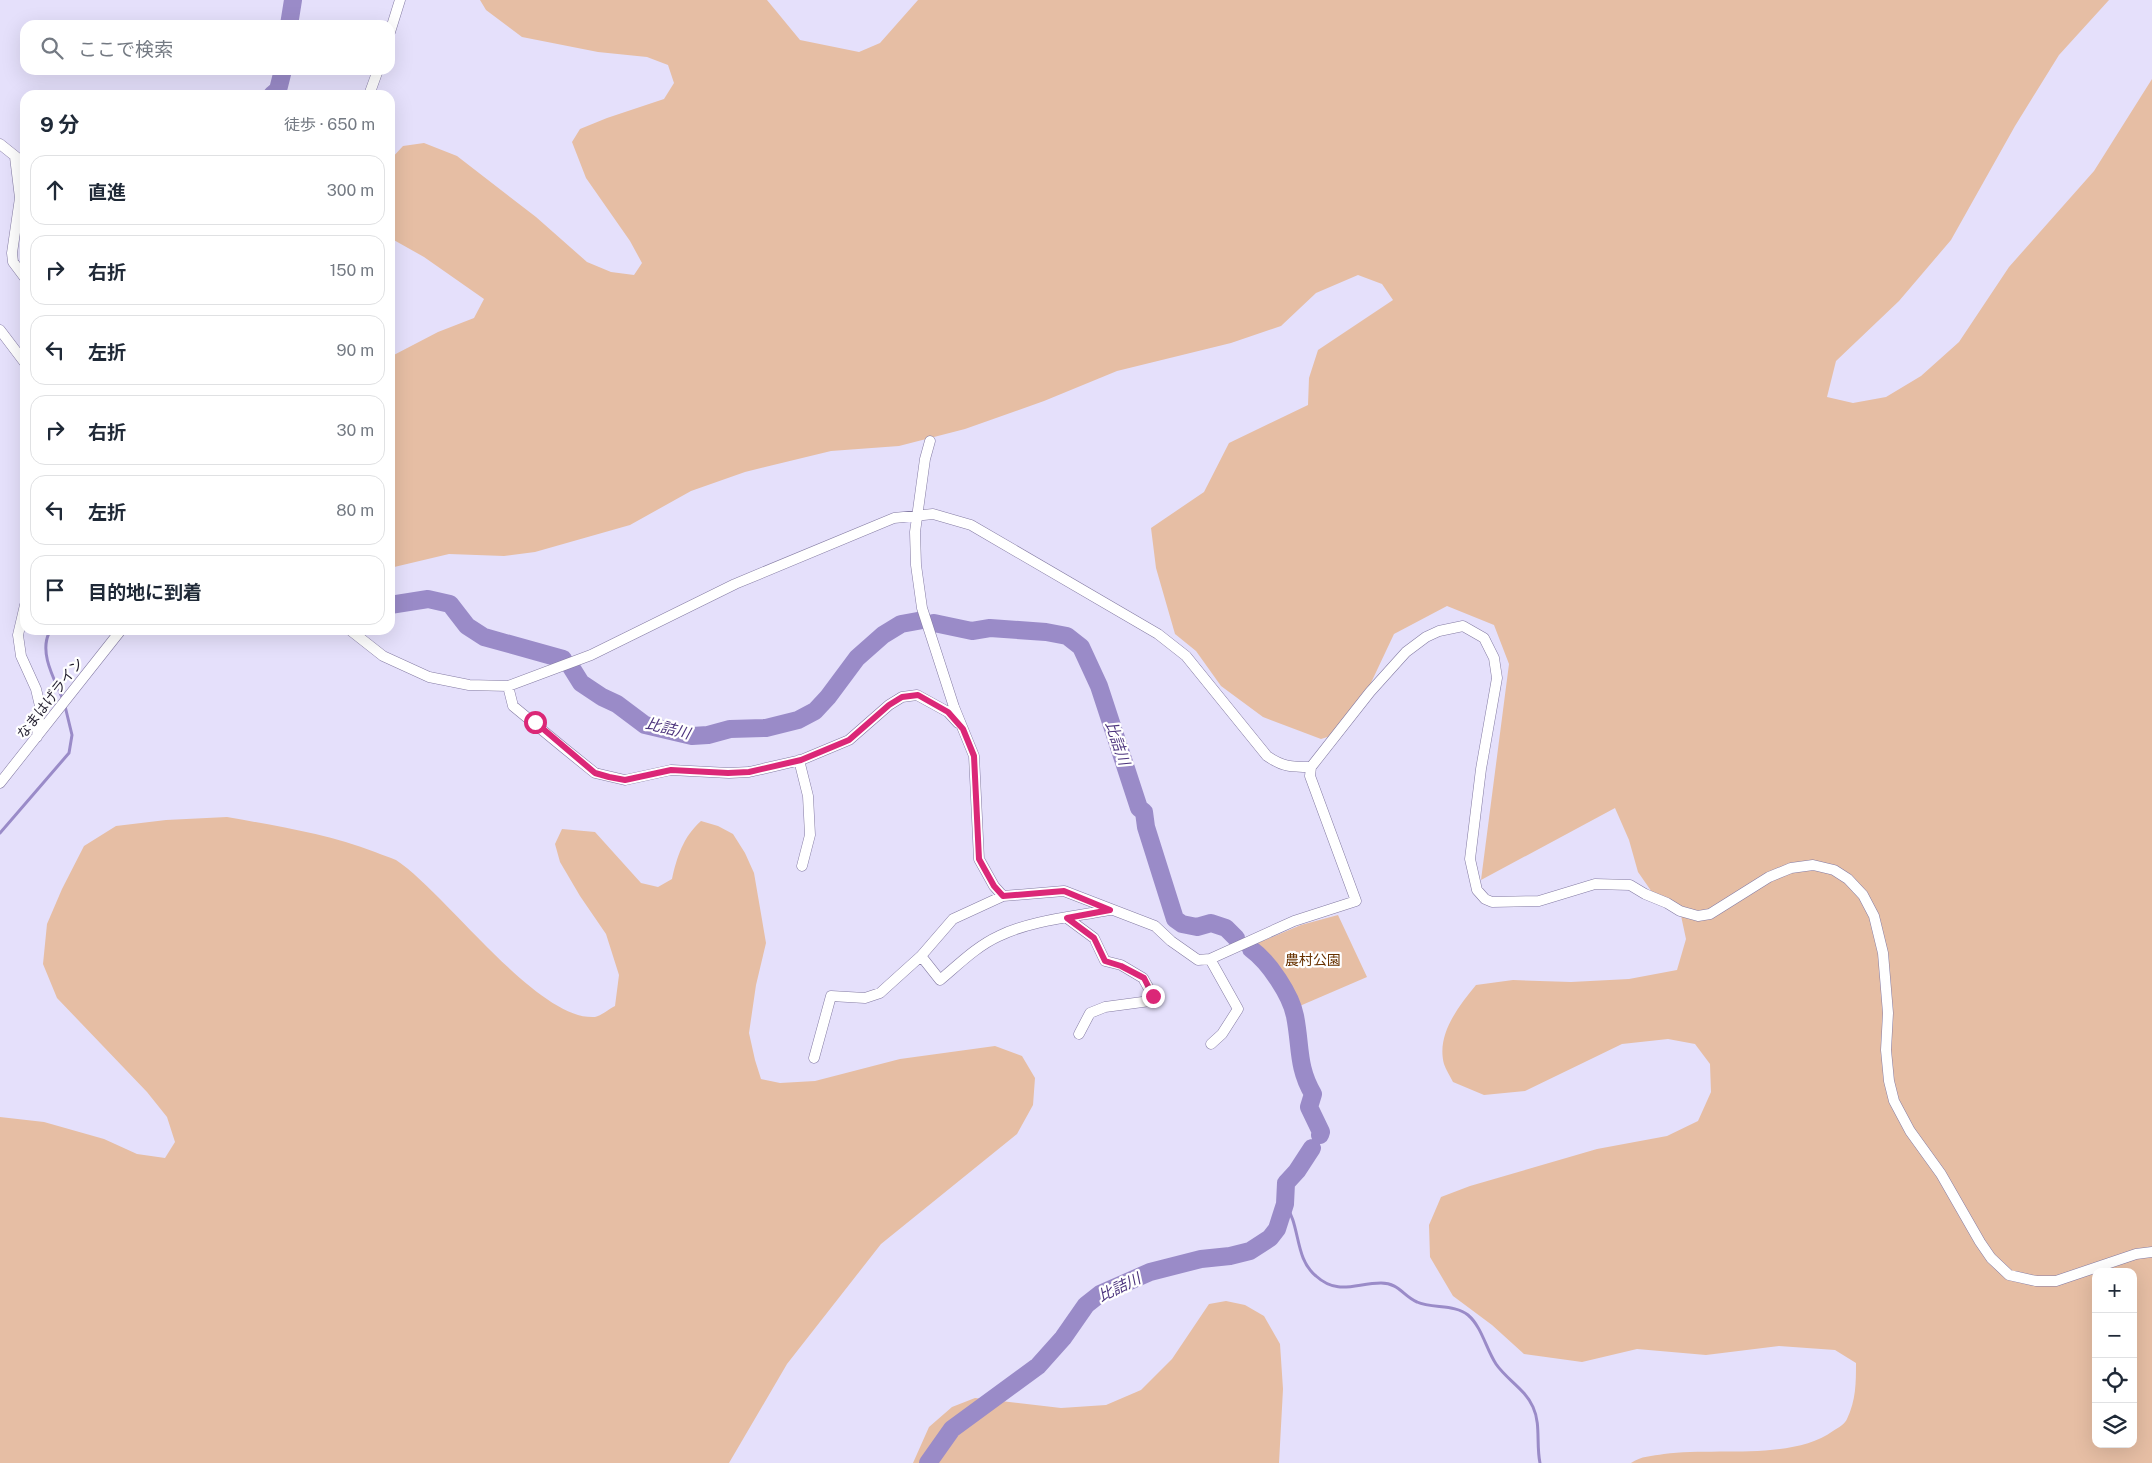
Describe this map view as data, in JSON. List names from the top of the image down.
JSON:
{
  "streets": {
    "street": ["なまはげライン"]
  },
  "water": ["比詰川"],
  "parks": ["農村公園"],
  "page": {
    "search": "ここで検索",
    "heading": ["9 分", "徒歩 · 650 m"],
    "list": [
      ["直進", "300 m"],
      ["右折", "150 m"],
      ["左折", "90 m"],
      ["右折", "30 m"],
      ["左折", "80 m"],
      "目的地に到着"
    ],
    "map_buttons": ["+", "−"]
  }
}
